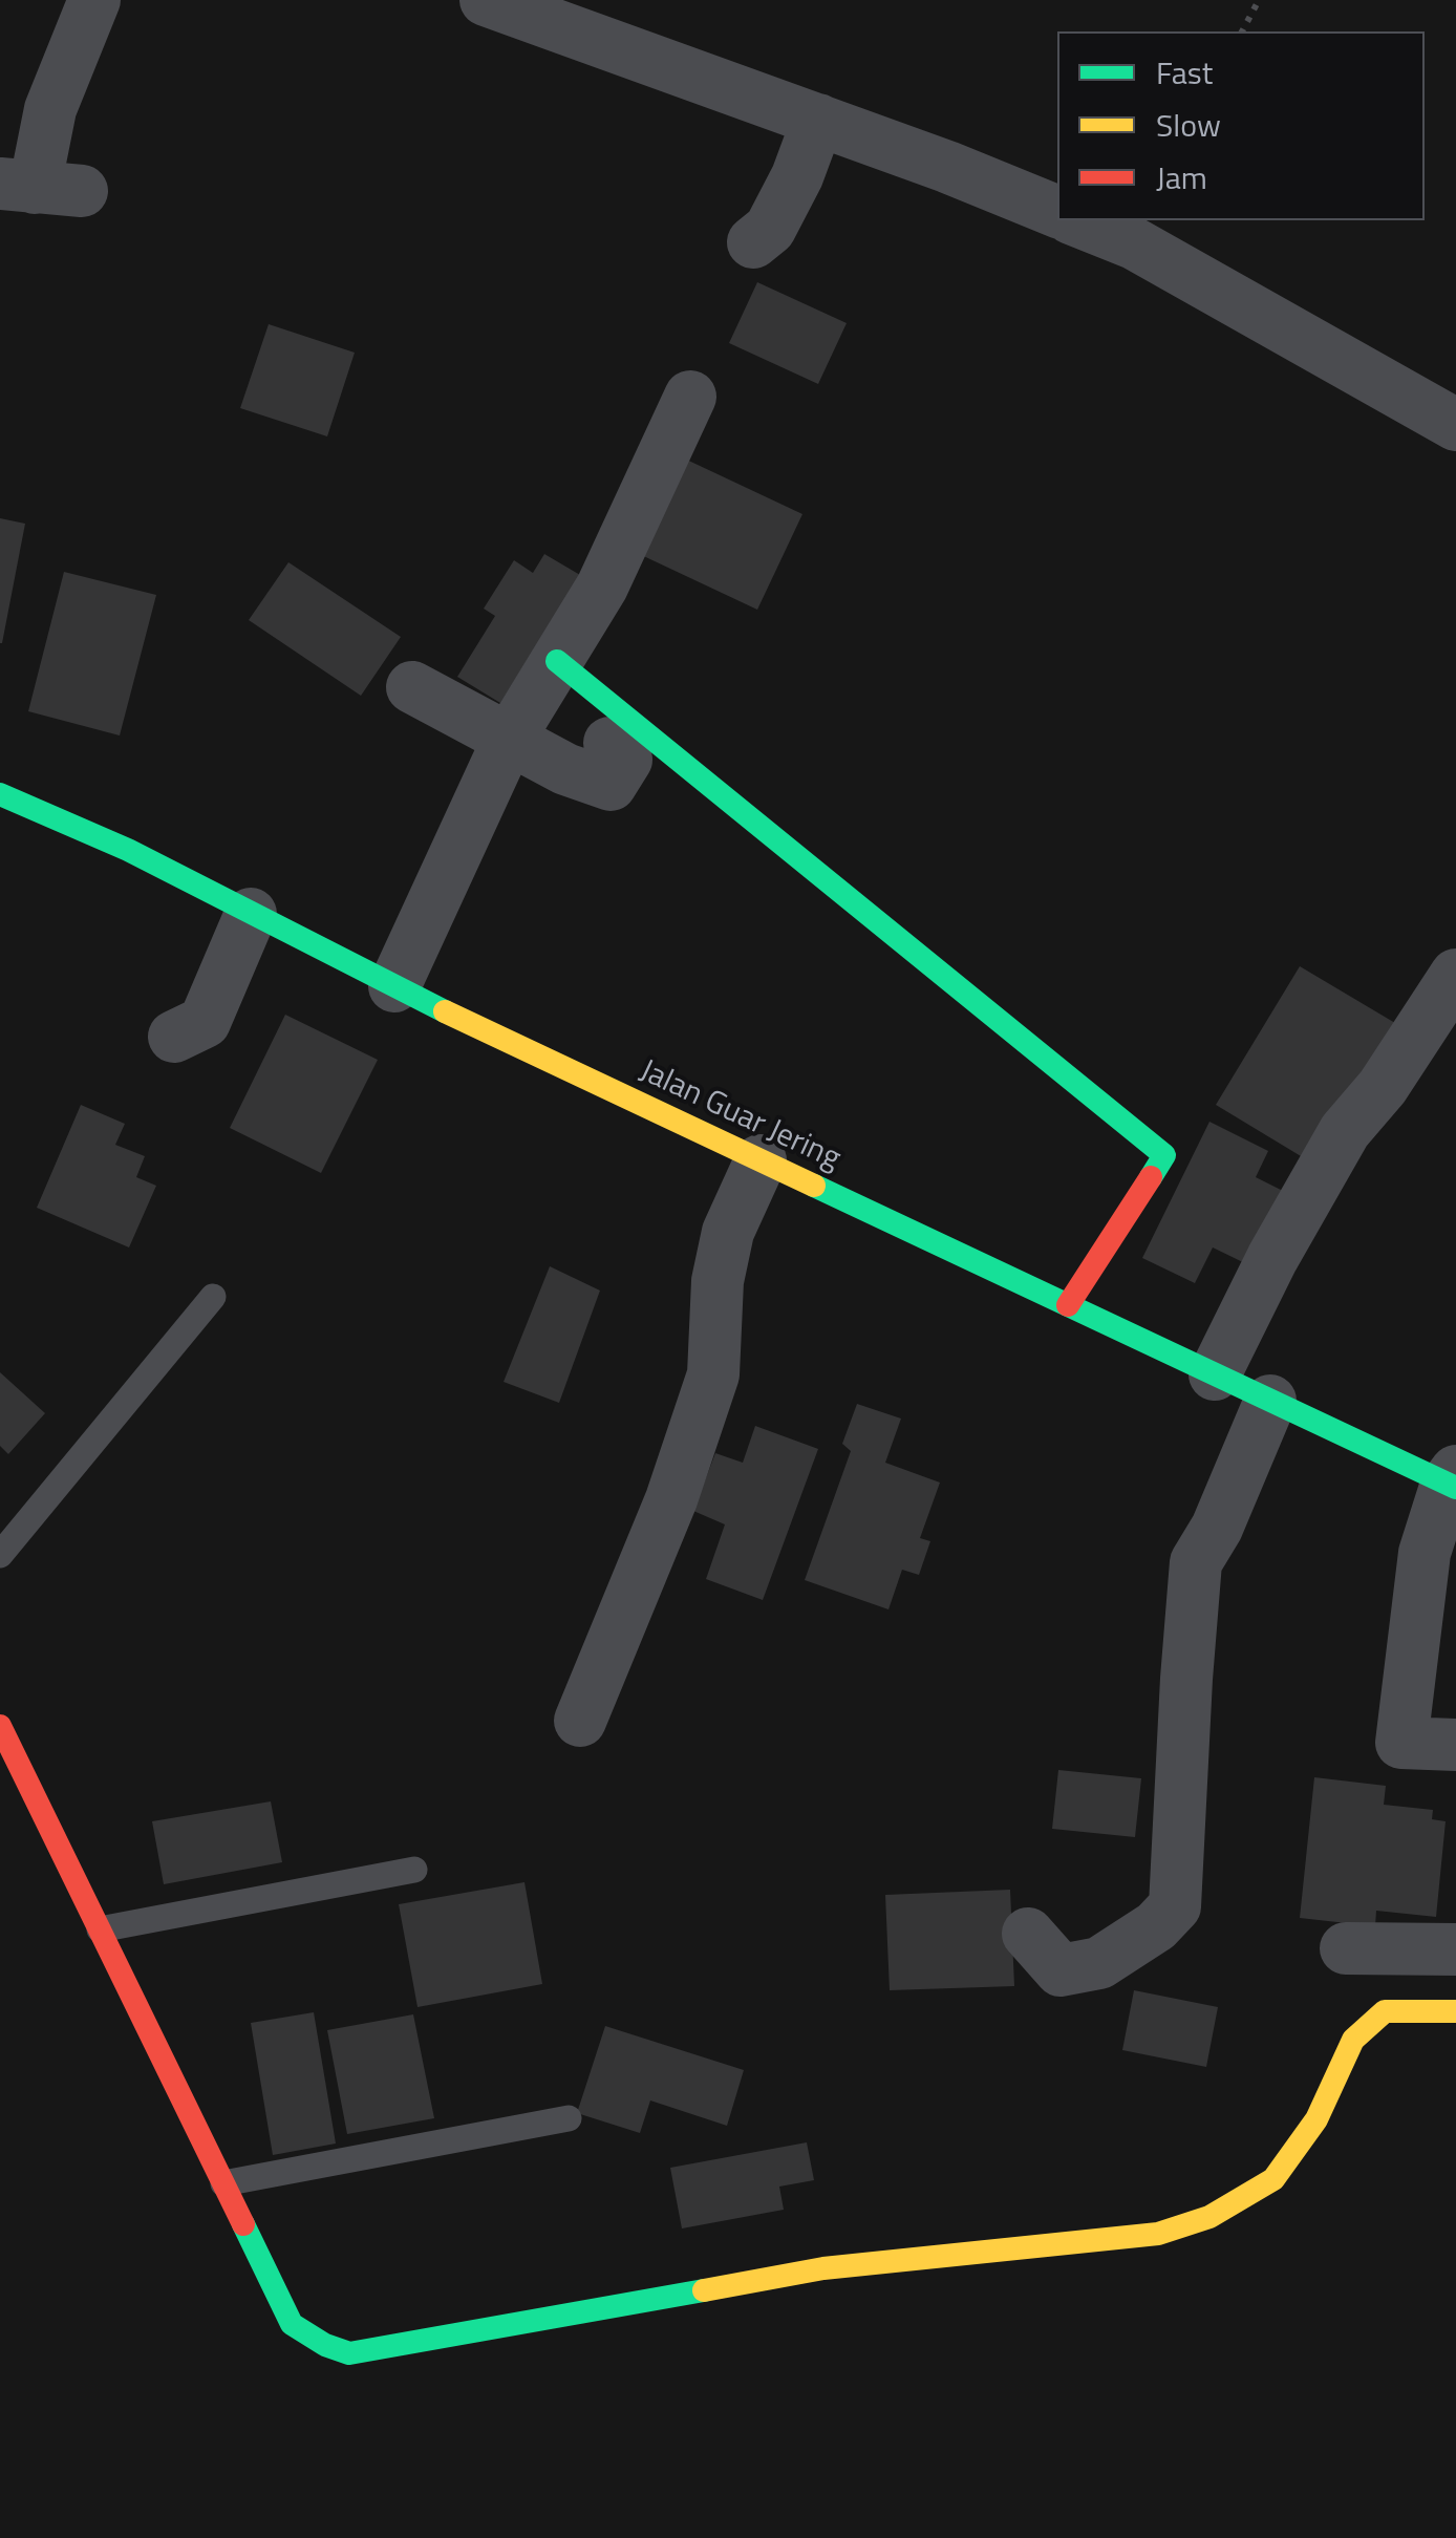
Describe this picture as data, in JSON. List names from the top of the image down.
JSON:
{
  "streets": {
    "street": ["Jalan Guar Jering"]
  },
  "legend": ["Fast", "Slow", "Jam"]
}
